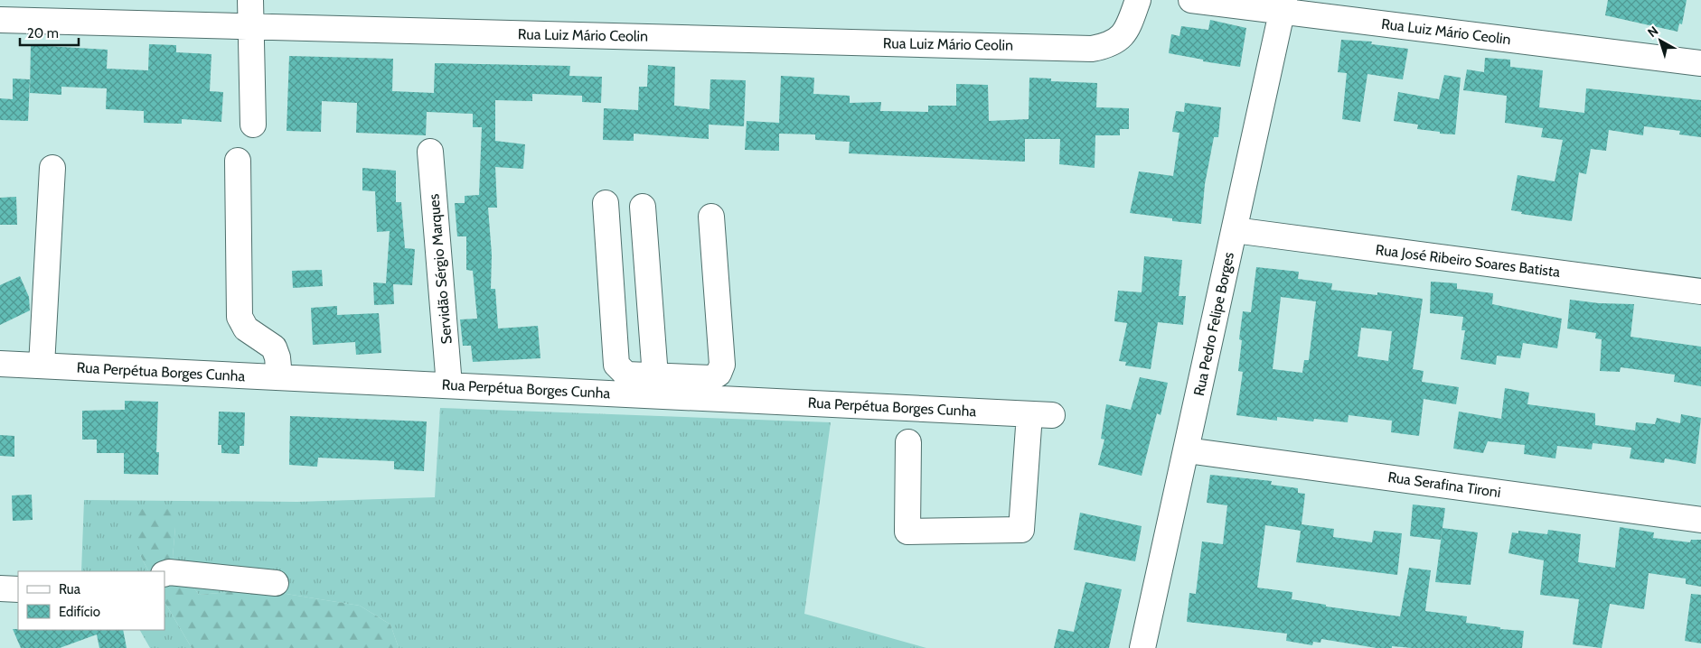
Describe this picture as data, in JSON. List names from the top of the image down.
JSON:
{
  "streets": {
    "street": [
      "Rua Luiz Mário Ceolin",
      "Rua José Ribeiro Soares Batista",
      "Servidão Sérgio Marques",
      "Rua Pedro Felipe Borges",
      "Rua Perpétua Borges Cunha",
      "Rua Serafina Tironi"
    ]
  },
  "crossings": [
    ["Rua Luiz Mário Ceolin", "Rua Pedro Felipe Borges"],
    ["Rua José Ribeiro Soares Batista", "Rua Pedro Felipe Borges"],
    ["Servidão Sérgio Marques", "Rua Perpétua Borges Cunha"],
    ["Rua Pedro Felipe Borges", "Rua Serafina Tironi"]
  ],
  "legend": ["Rua", "Edifício"],
  "scale_bar": "20 m",
  "north": "top left"
}
